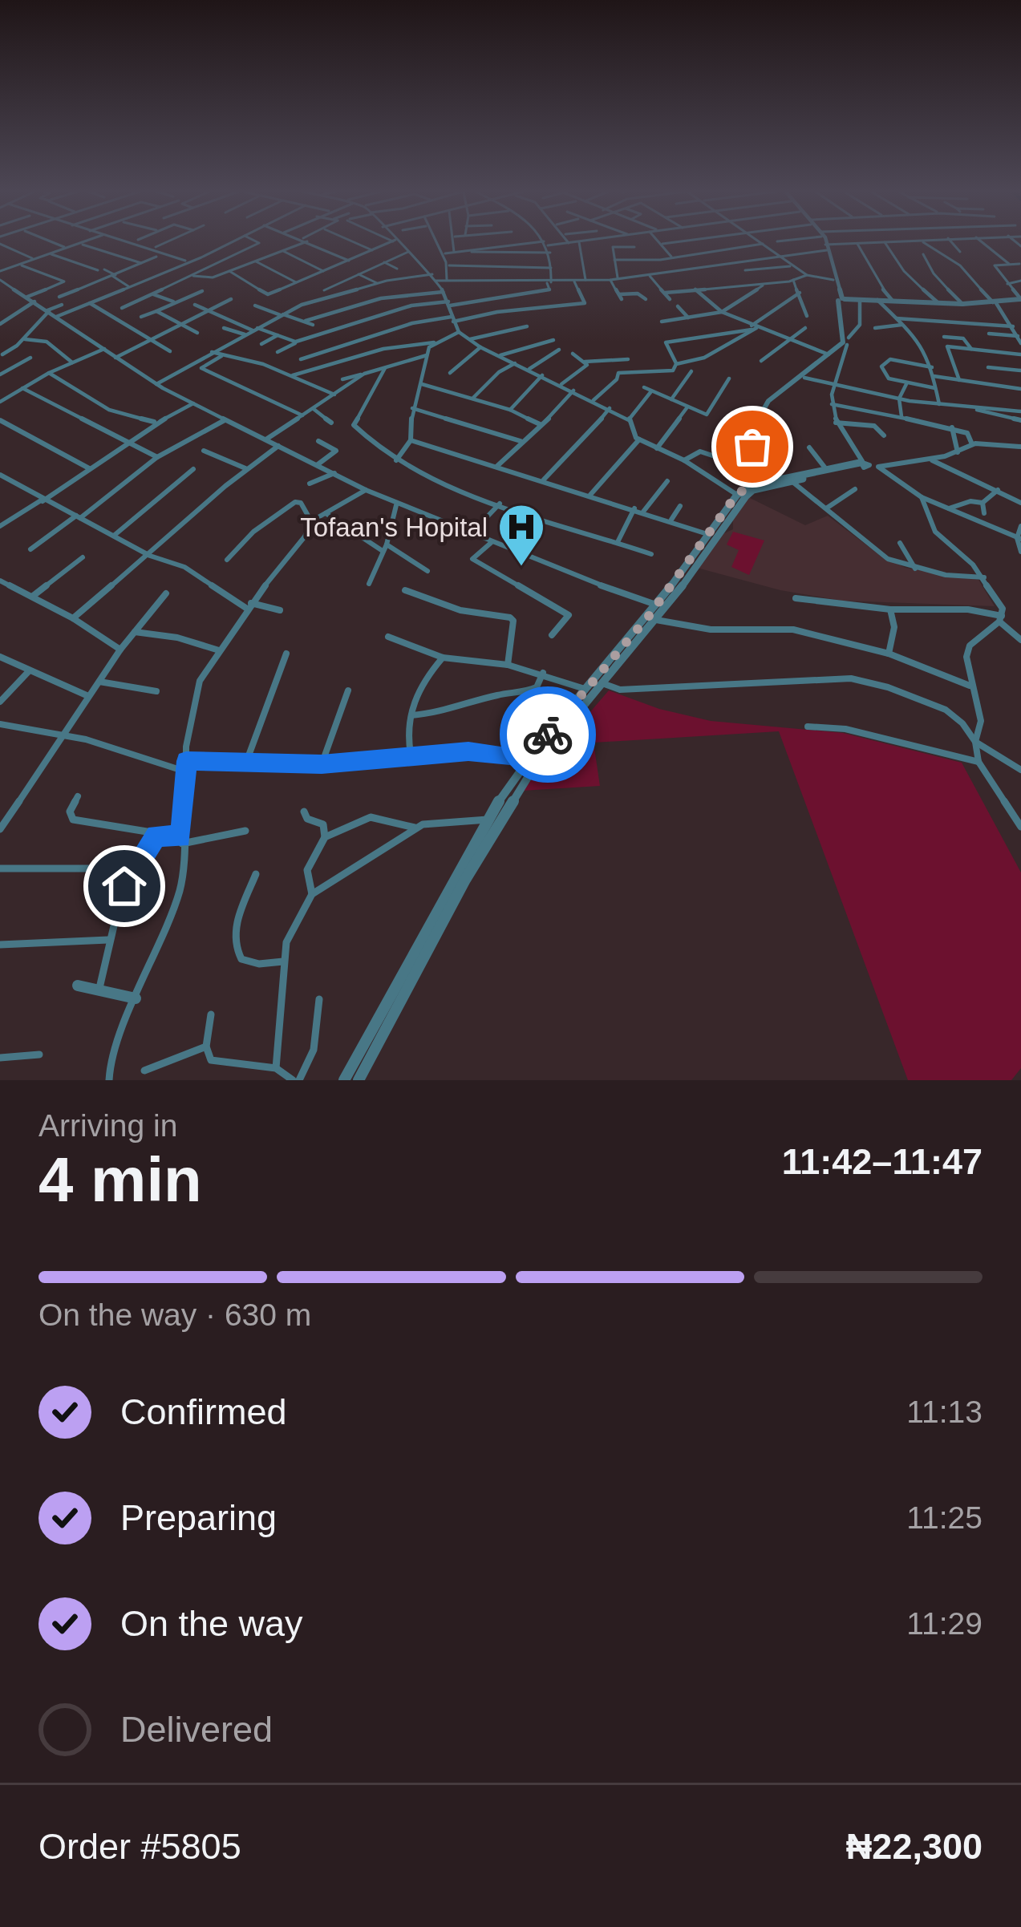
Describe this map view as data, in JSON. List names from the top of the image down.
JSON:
{
  "places": {
    "hospital": ["Tofaan's Hopital"]
  },
  "page": {
    "heading": ["4 min", "Arriving in", "11:42–11:47"],
    "panel": ["Order #5805", "₦22,300"],
    "bar": "On the way · 630 m",
    "list": [
      ["Confirmed", "11:13"],
      ["Preparing", "11:25"],
      ["On the way", "11:29"],
      "Delivered"
    ]
  }
}
